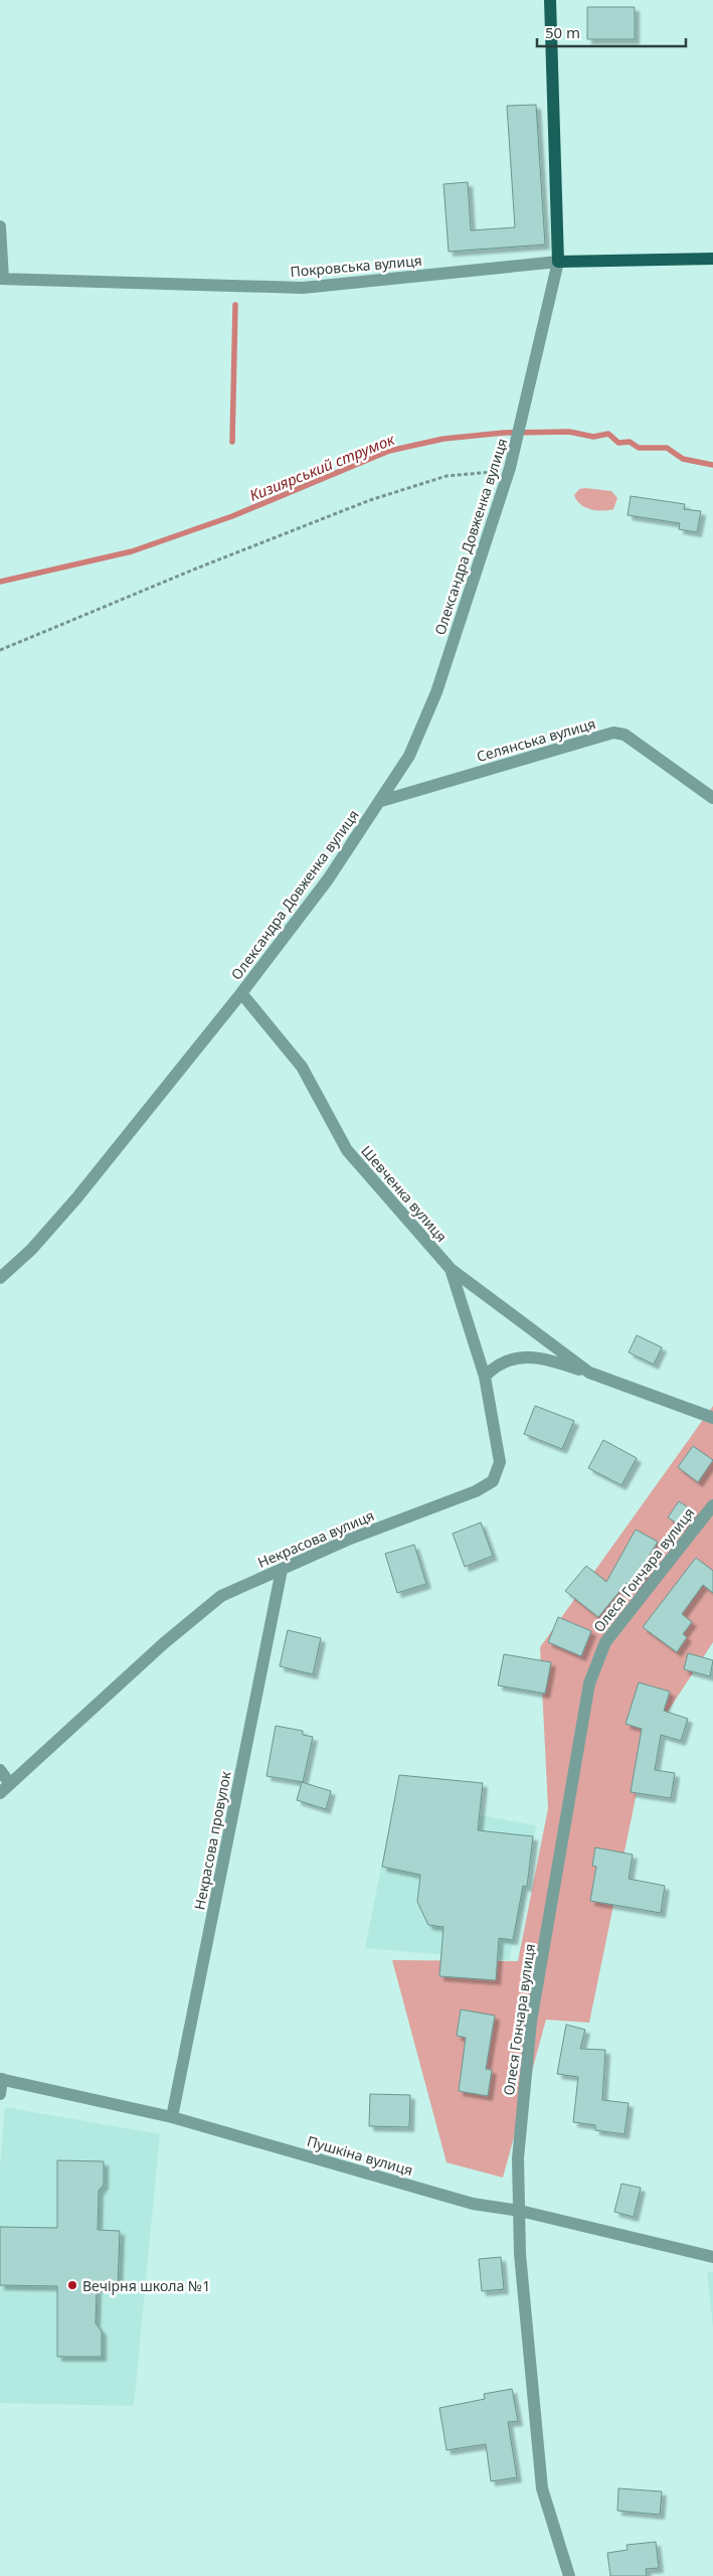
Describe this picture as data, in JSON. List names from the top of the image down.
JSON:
{
  "streets": {
    "main road": ["Покровська вулиця"],
    "street": [
      "Олександра Довженка вулиця",
      "Селянська вулиця",
      "Шевченка вулиця",
      "Некрасова вулиця",
      "Олеся Гончара вулиця",
      "Некрасова провулок",
      "Пушкіна вулиця"
    ]
  },
  "crossings": [
    ["Покровська вулиця", "Олександра Довженка вулиця"],
    ["Олександра Довженка вулиця", "Селянська вулиця"],
    ["Олександра Довженка вулиця", "Шевченка вулиця"],
    ["Шевченка вулиця", "Некрасова вулиця"],
    ["Некрасова вулиця", "Некрасова провулок"],
    ["Олеся Гончара вулиця", "Пушкіна вулиця"],
    ["Некрасова провулок", "Пушкіна вулиця"]
  ],
  "water": ["Кизиярський струмок"],
  "places": ["Вечірня школа №1"],
  "scale_bar": "50 m"
}
